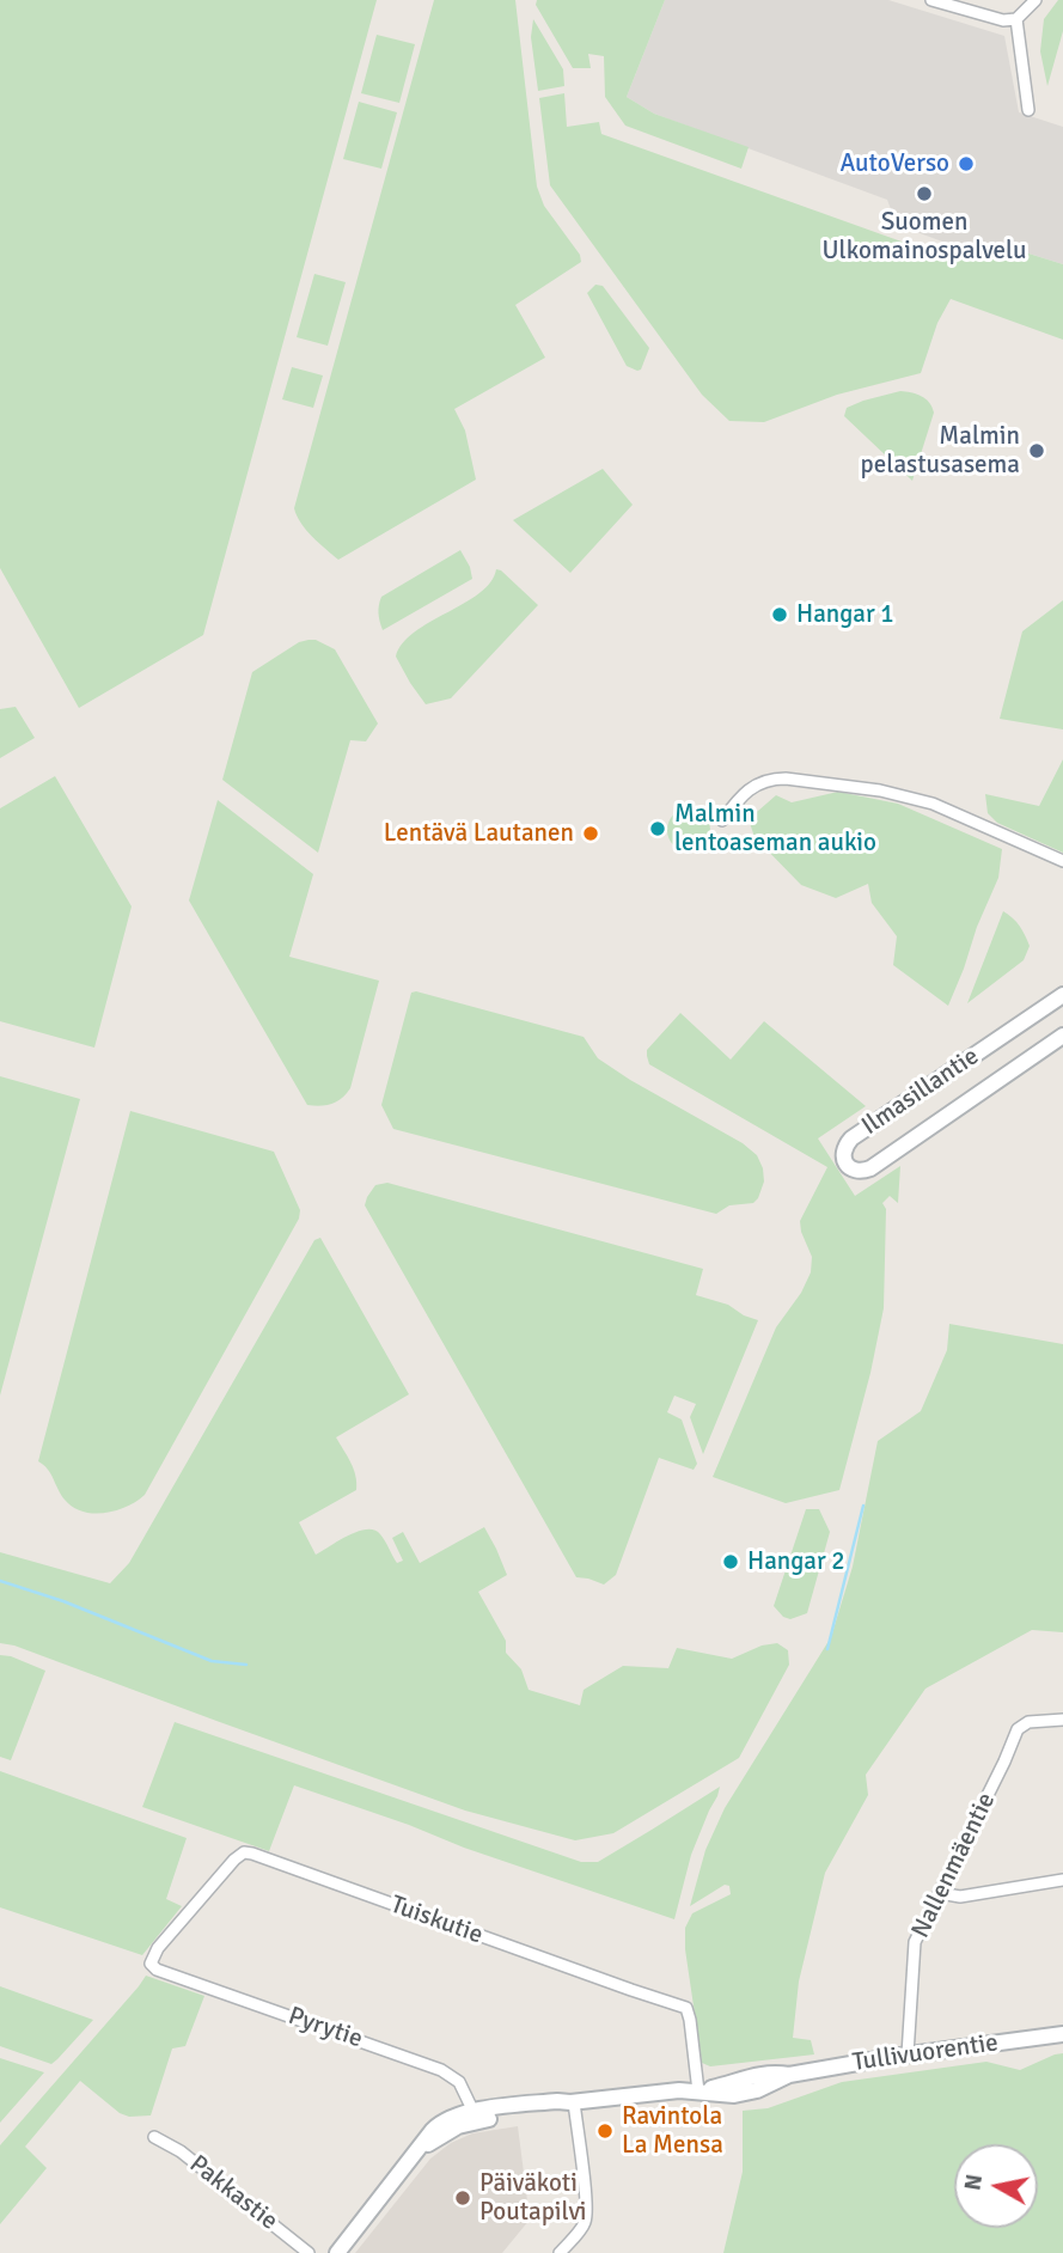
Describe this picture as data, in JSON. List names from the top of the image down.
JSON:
{
  "streets": {
    "main road": ["Ilmasillantie", "Tullivuorentie"],
    "street": [
      "Nallenmäentie",
      "Tuiskutie",
      "Pyrytie",
      "Pakkastie"
    ]
  },
  "crossings": [
    ["Nallenmäentie", "Tullivuorentie"],
    ["Tuiskutie", "Pyrytie"],
    ["Tuiskutie", "Tullivuorentie"],
    ["Pyrytie", "Tullivuorentie"]
  ],
  "places": [
    "AutoVerso",
    "Suomen Ulkomainospalvelu",
    "Malmin pelastusasema",
    "Hangar 1",
    "Malmin lentoaseman aukio",
    "Lentävä Lautanen",
    "Hangar 2",
    "Ravintola La Mensa",
    "Päiväkoti Poutapilvi"
  ],
  "north": "left"
}
